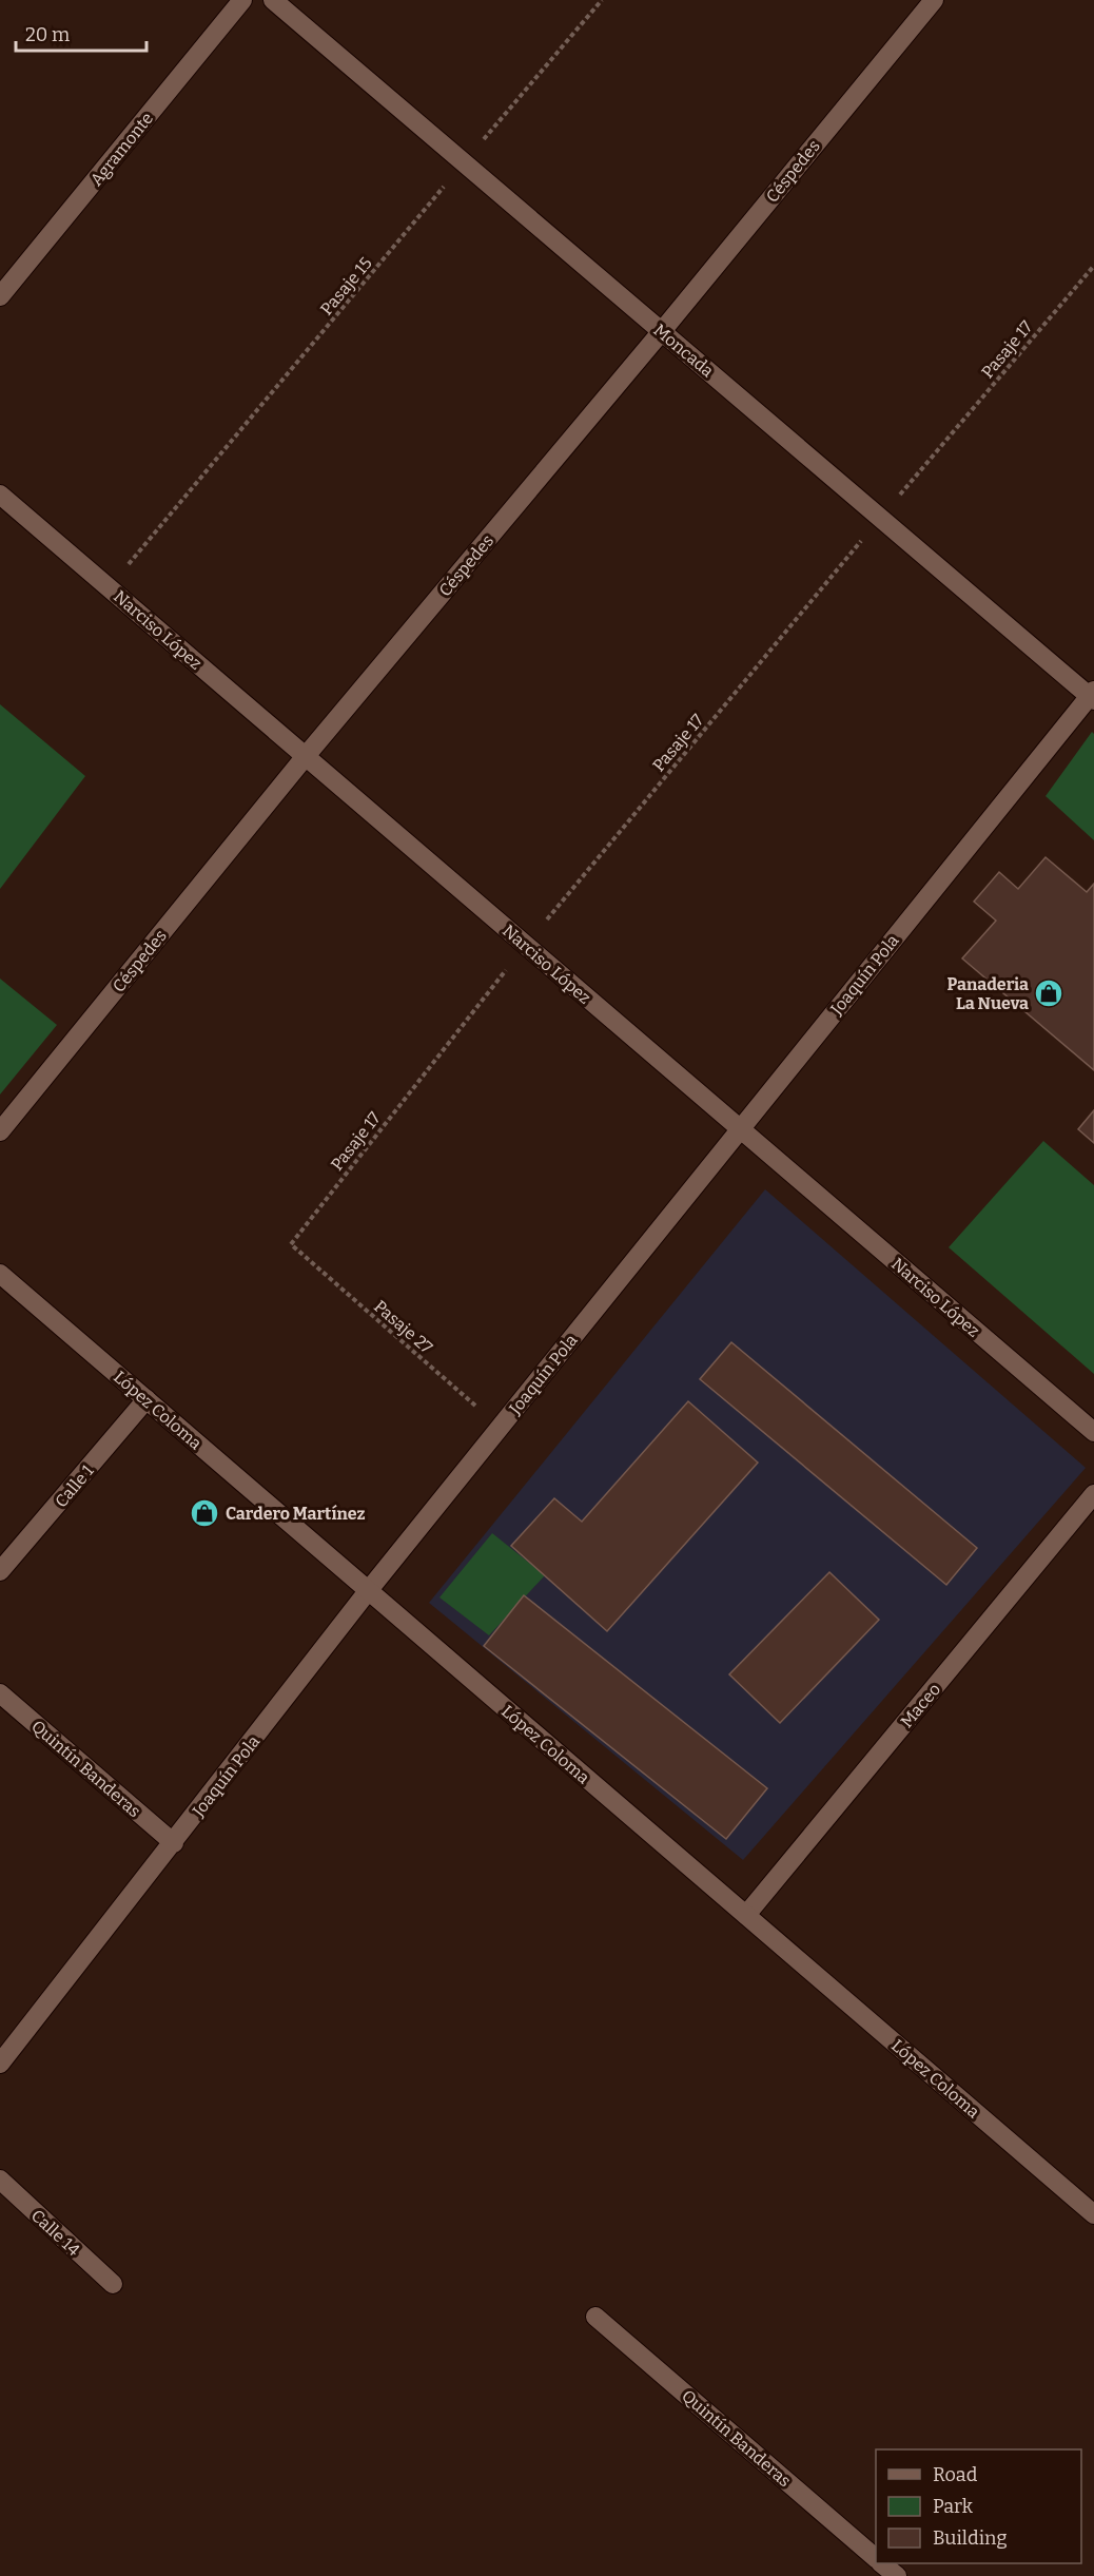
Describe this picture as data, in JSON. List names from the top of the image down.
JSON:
{
  "streets": {
    "street": [
      "Agramonte",
      "Céspedes",
      "Moncada",
      "Narciso López",
      "Joaquín Pola",
      "López Coloma",
      "Calle 1",
      "Maceo",
      "Quintín Banderas",
      "Calle 14"
    ],
    "path": ["Pasaje 15", "Pasaje 17", "Pasaje 27"]
  },
  "crossings": [
    ["Céspedes", "Moncada"],
    ["Céspedes", "Narciso López"],
    ["Pasaje 15", "Moncada"],
    ["Pasaje 15", "Narciso López"],
    ["Pasaje 17", "Moncada"],
    ["Pasaje 17", "Narciso López"],
    ["Pasaje 17", "Pasaje 27"],
    ["Moncada", "Joaquín Pola"],
    ["Narciso López", "Joaquín Pola"],
    ["Joaquín Pola", "Pasaje 27"],
    ["Joaquín Pola", "López Coloma"],
    ["Joaquín Pola", "Quintín Banderas"],
    ["López Coloma", "Calle 1"],
    ["López Coloma", "Maceo"]
  ],
  "places": {
    "shop": ["Panaderia La Nueva", "Cardero Martínez"]
  },
  "legend": ["Road", "Park", "Building"],
  "scale_bar": "20 m"
}
